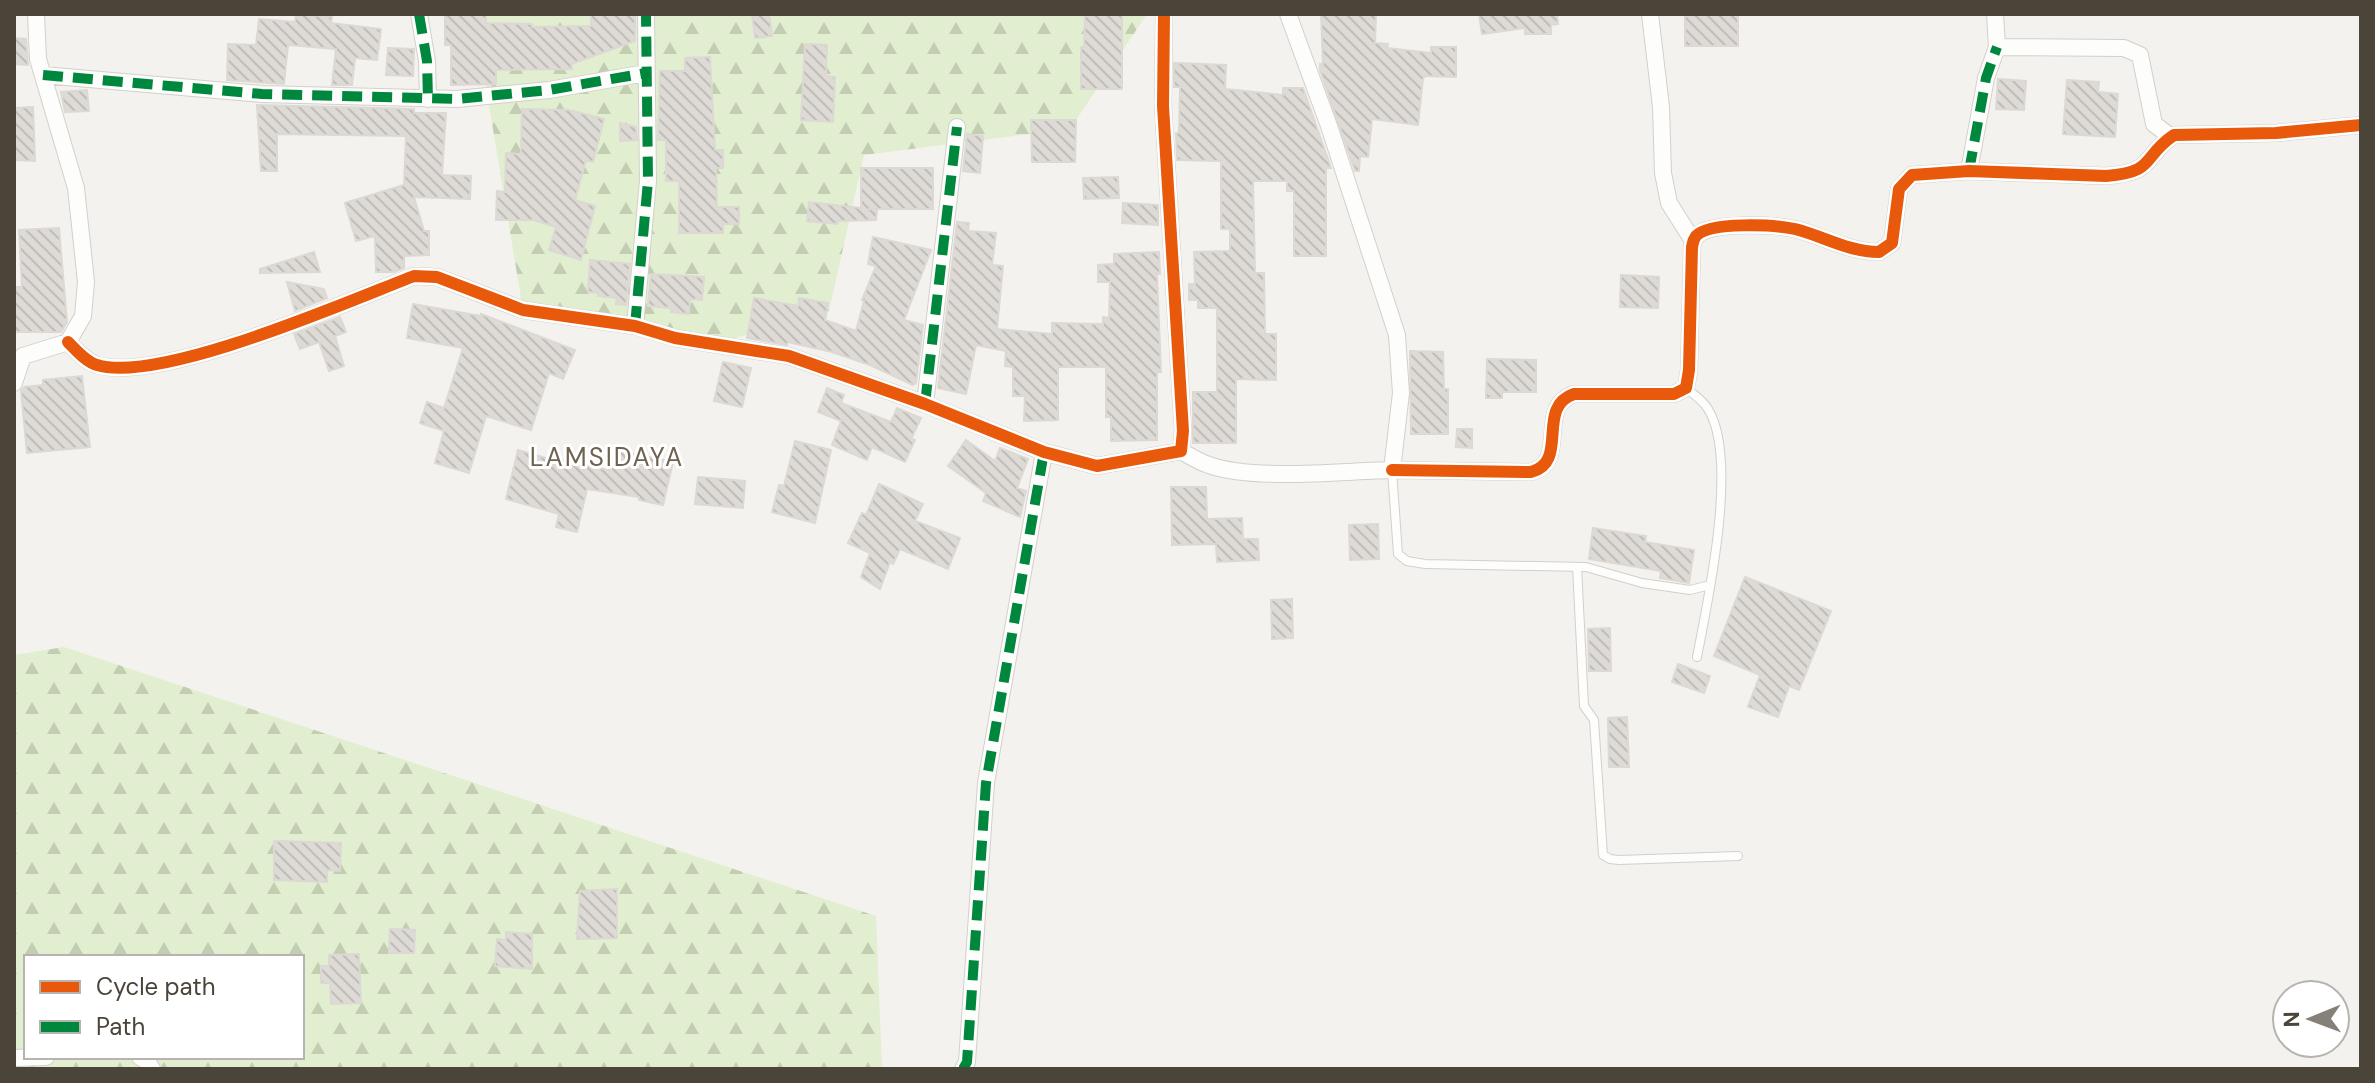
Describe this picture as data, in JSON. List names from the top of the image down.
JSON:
{
  "districts": ["LAMSIDAYA"],
  "legend": ["Cycle path", "Path"],
  "north": "left"
}
